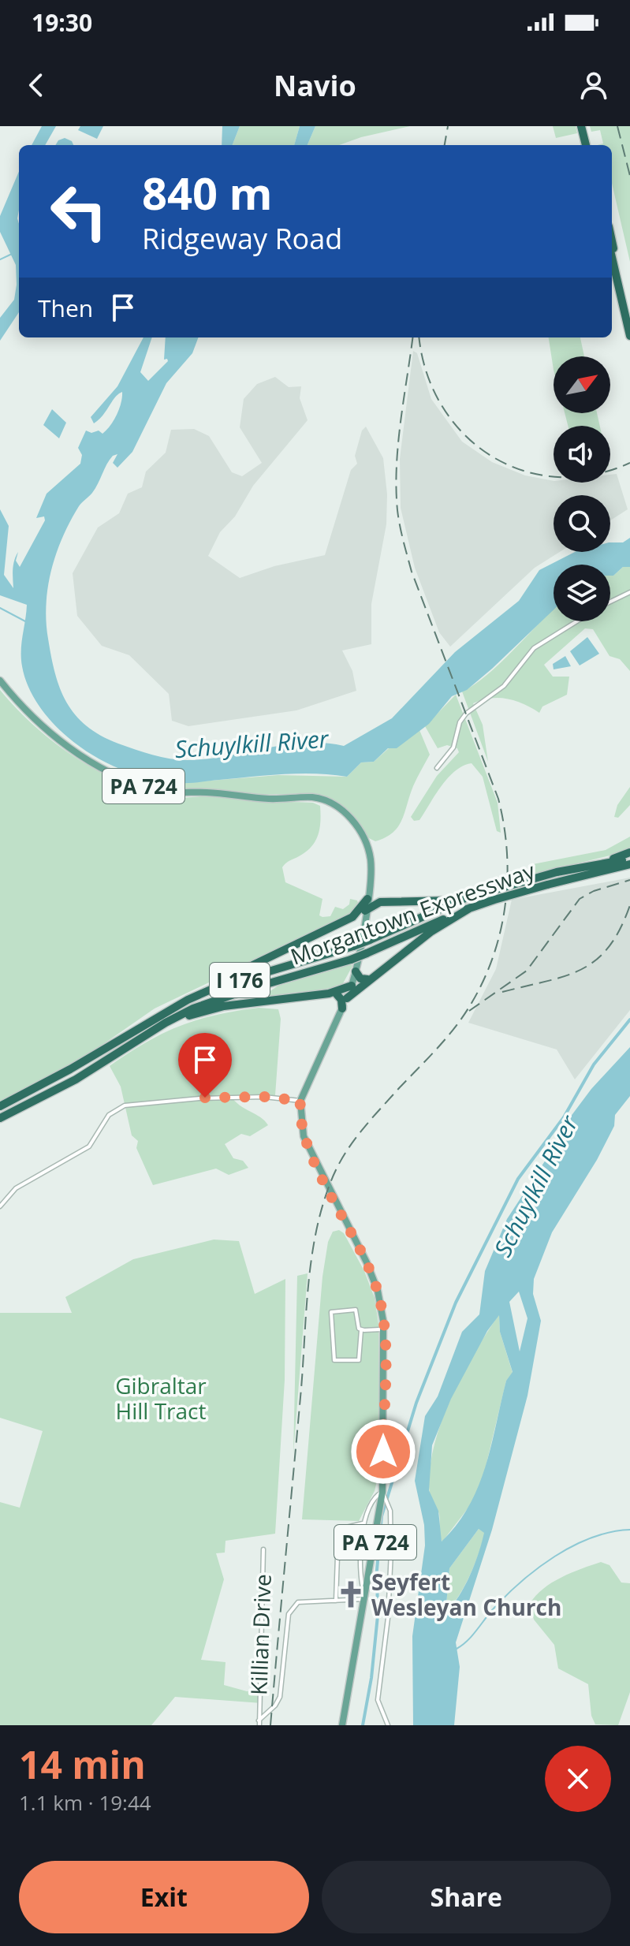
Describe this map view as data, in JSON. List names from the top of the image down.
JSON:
{
  "streets": {
    "highway": ["Morgantown Expressway", "I 176"],
    "main road": ["PA 724"],
    "street": ["Killian Drive"]
  },
  "water": ["Schuylkill River"],
  "parks": ["Gibraltar Hill Tract"],
  "places": {
    "church": ["Seyfert Wesleyan Church"]
  },
  "north": "top right",
  "page": {
    "status": "19:30",
    "header": "Navio",
    "turn": ["840 m", "Ridgeway Road"],
    "then": "Then",
    "heading": ["14 min", "1.1 km · 19:44"],
    "buttons": ["Exit", "Share"]
  }
}
